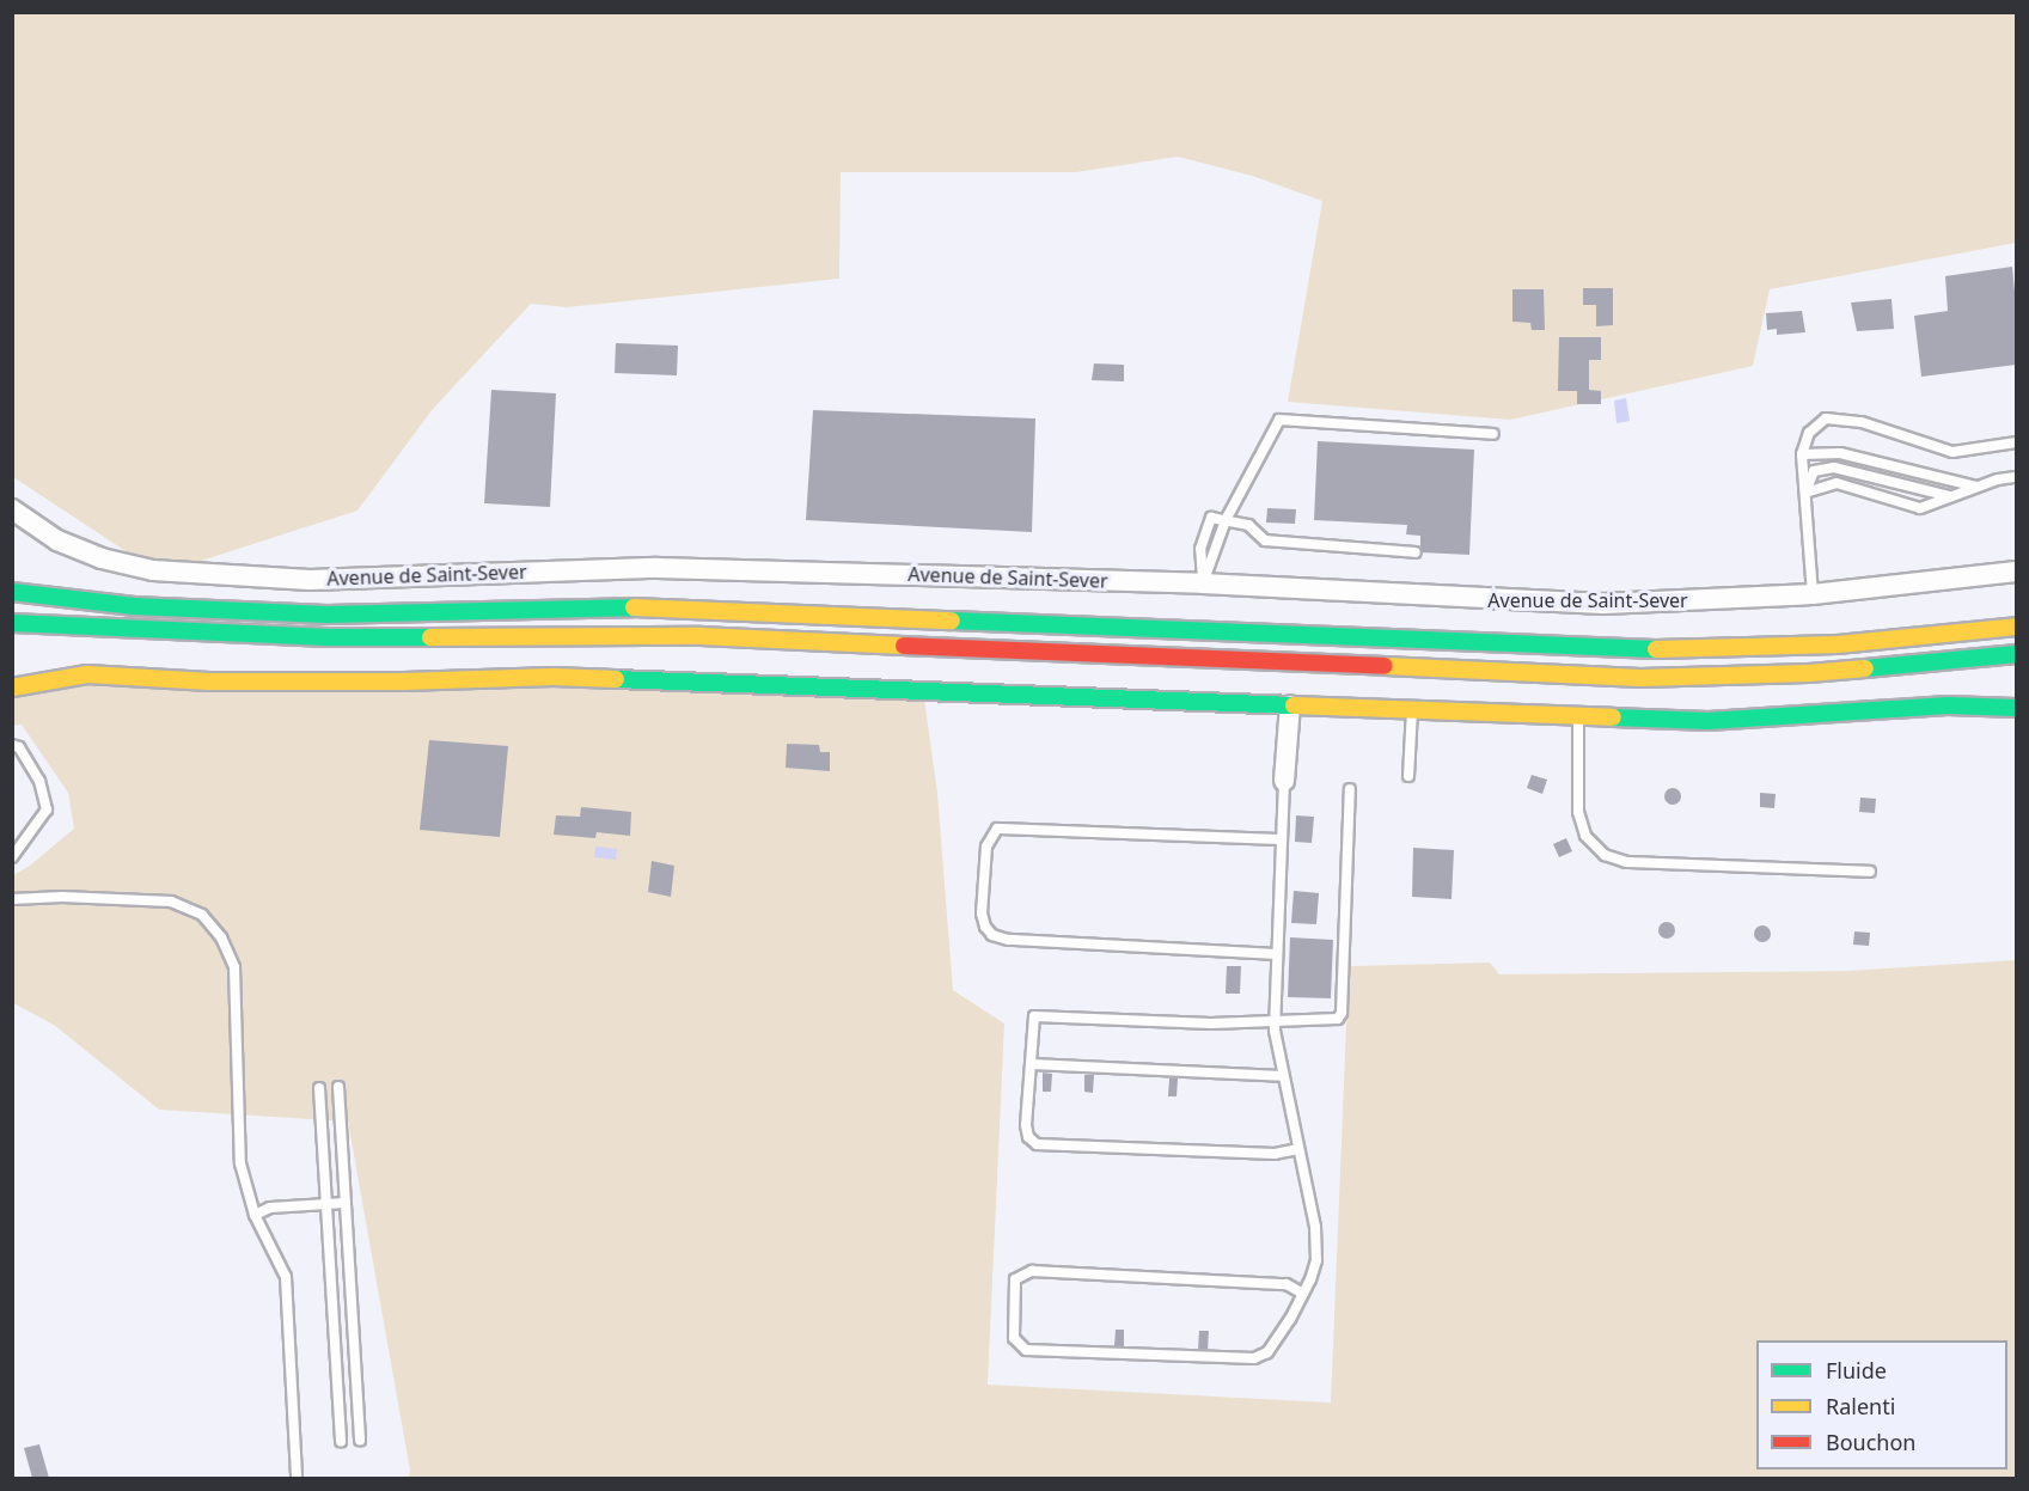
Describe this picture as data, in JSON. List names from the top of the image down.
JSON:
{
  "streets": {
    "street": ["Avenue de Saint-Sever"]
  },
  "legend": ["Fluide", "Ralenti", "Bouchon"]
}
